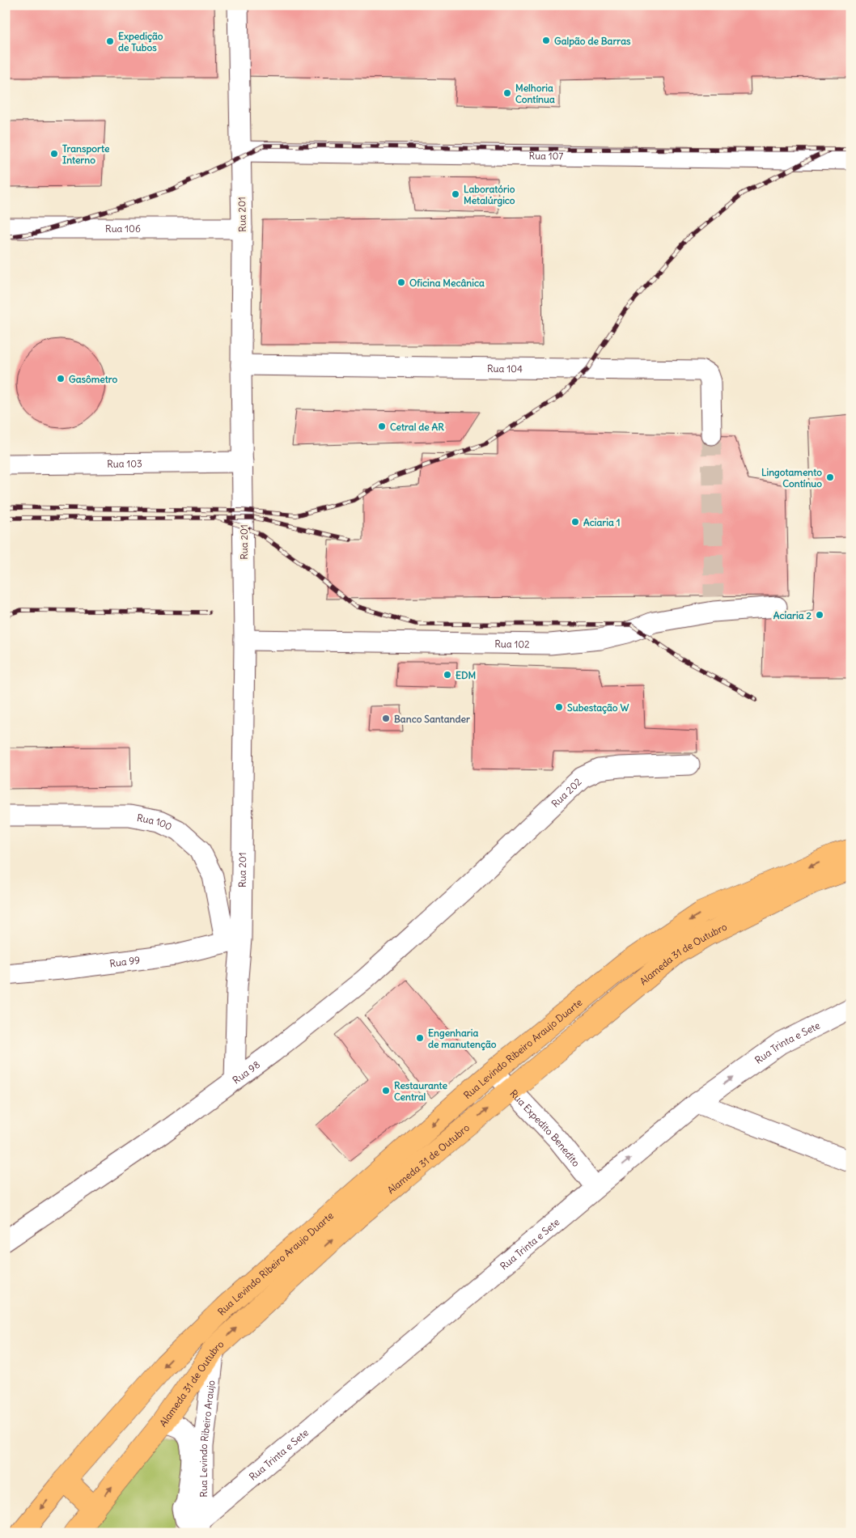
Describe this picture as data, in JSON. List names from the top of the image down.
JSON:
{
  "streets": {
    "main road": ["Alameda 31 de Outubro", "Rua Levindo Ribeiro Araujo Duarte"],
    "street": [
      "Rua 107",
      "Rua 201",
      "Rua 106",
      "Rua 104",
      "Rua 103",
      "Rua 102",
      "Rua 202",
      "Rua 100",
      "Rua 99",
      "Rua Trinta e Sete",
      "Rua 98",
      "Rua Expedito Benedito",
      "Rua Levindo Ribeiro Araujo"
    ]
  },
  "crossings": [
    ["Rua 107", "Rua 201"],
    ["Rua 201", "Rua 106"],
    ["Rua 201", "Rua 104"],
    ["Rua 201", "Rua 103"],
    ["Rua 201", "Rua 102"],
    ["Rua 201", "Rua 100"],
    ["Rua 201", "Rua 99"],
    ["Rua 201", "Rua 98"],
    ["Rua 202", "Rua 98"],
    ["Rua 100", "Rua 99"],
    ["Alameda 31 de Outubro", "Rua Levindo Ribeiro Araujo Duarte"],
    ["Alameda 31 de Outubro", "Rua Expedito Benedito"],
    ["Alameda 31 de Outubro", "Rua Levindo Ribeiro Araujo"],
    ["Rua Trinta e Sete", "Rua Expedito Benedito"],
    ["Rua Trinta e Sete", "Rua Levindo Ribeiro Araujo"],
    ["Rua Levindo Ribeiro Araujo Duarte", "Rua Expedito Benedito"]
  ],
  "one_way": ["Alameda 31 de Outubro", "Rua Trinta e Sete", "Rua Levindo Ribeiro Araujo Duarte"],
  "places": [
    "Galpão de Barras",
    "Expedição de Tubos",
    "Melhoria Contínua",
    "Transporte Interno",
    "Laboratório Metalúrgico",
    "Oficina Mecânica",
    "Gasômetro",
    "Cetral de AR",
    "Lingotamento Contínuo",
    "Aciaria 1",
    "Aciaria 2",
    "EDM",
    "Subestação W",
    "Banco Santander",
    "Engenharia de manutenção",
    "Restaurante Central"
  ]
}
